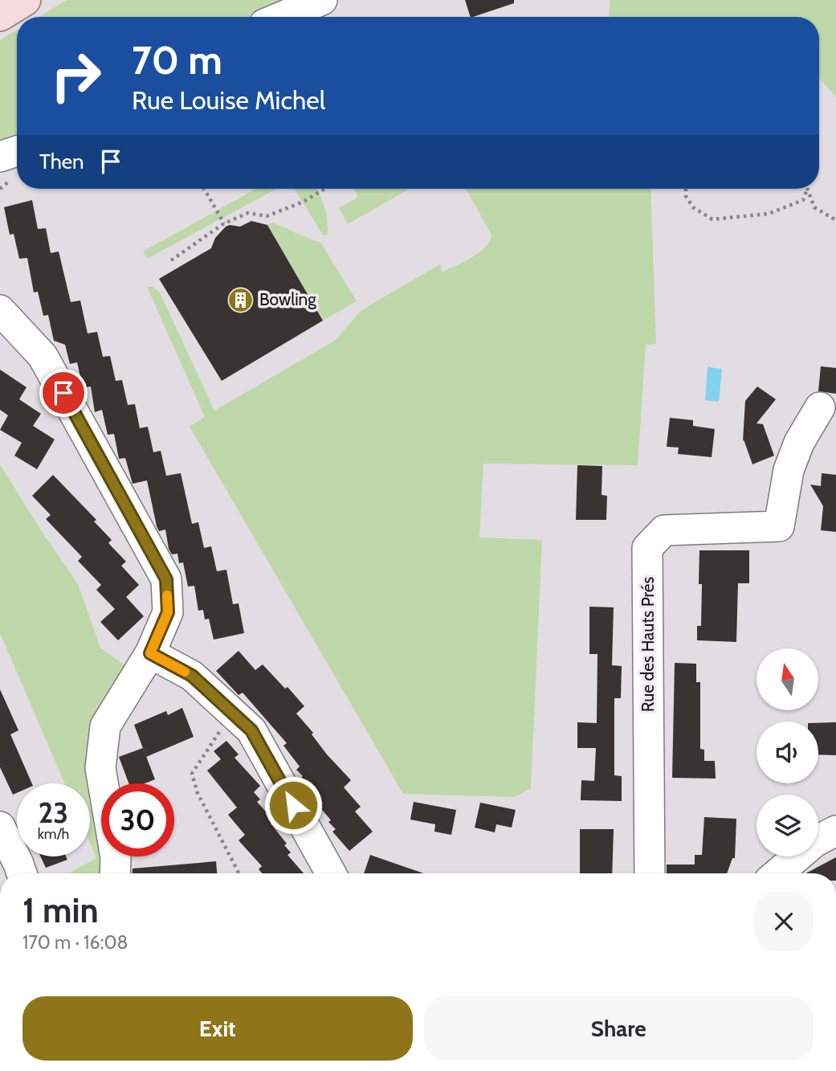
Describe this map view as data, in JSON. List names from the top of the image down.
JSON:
{
  "streets": {
    "street": ["Rue des Hauts Prés"]
  },
  "places": {
    "building": ["Bowling"]
  },
  "north": "top",
  "page": {
    "turn": ["70 m", "Rue Louise Michel"],
    "then": "Then",
    "speed": "23 km/h",
    "limit": "30",
    "heading": ["1 min", "170 m · 16:08"],
    "buttons": ["Exit", "Share"]
  }
}
